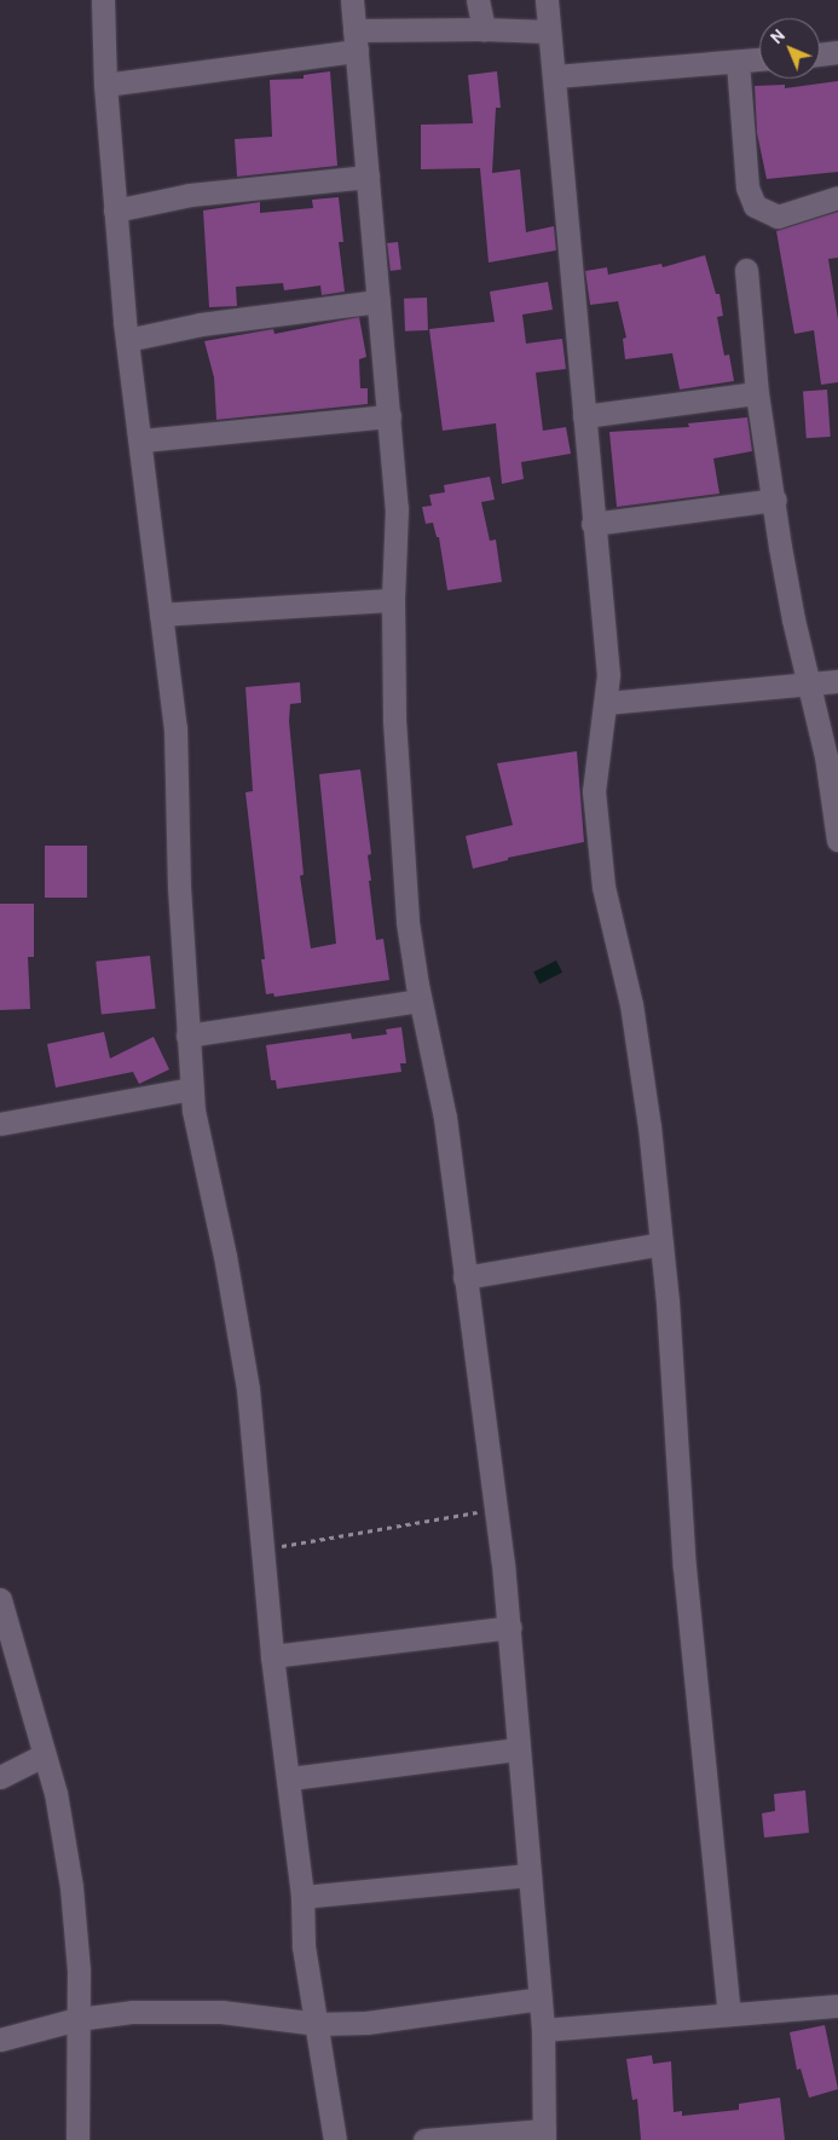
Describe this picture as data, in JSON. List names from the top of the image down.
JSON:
{
  "north": "top left"
}
